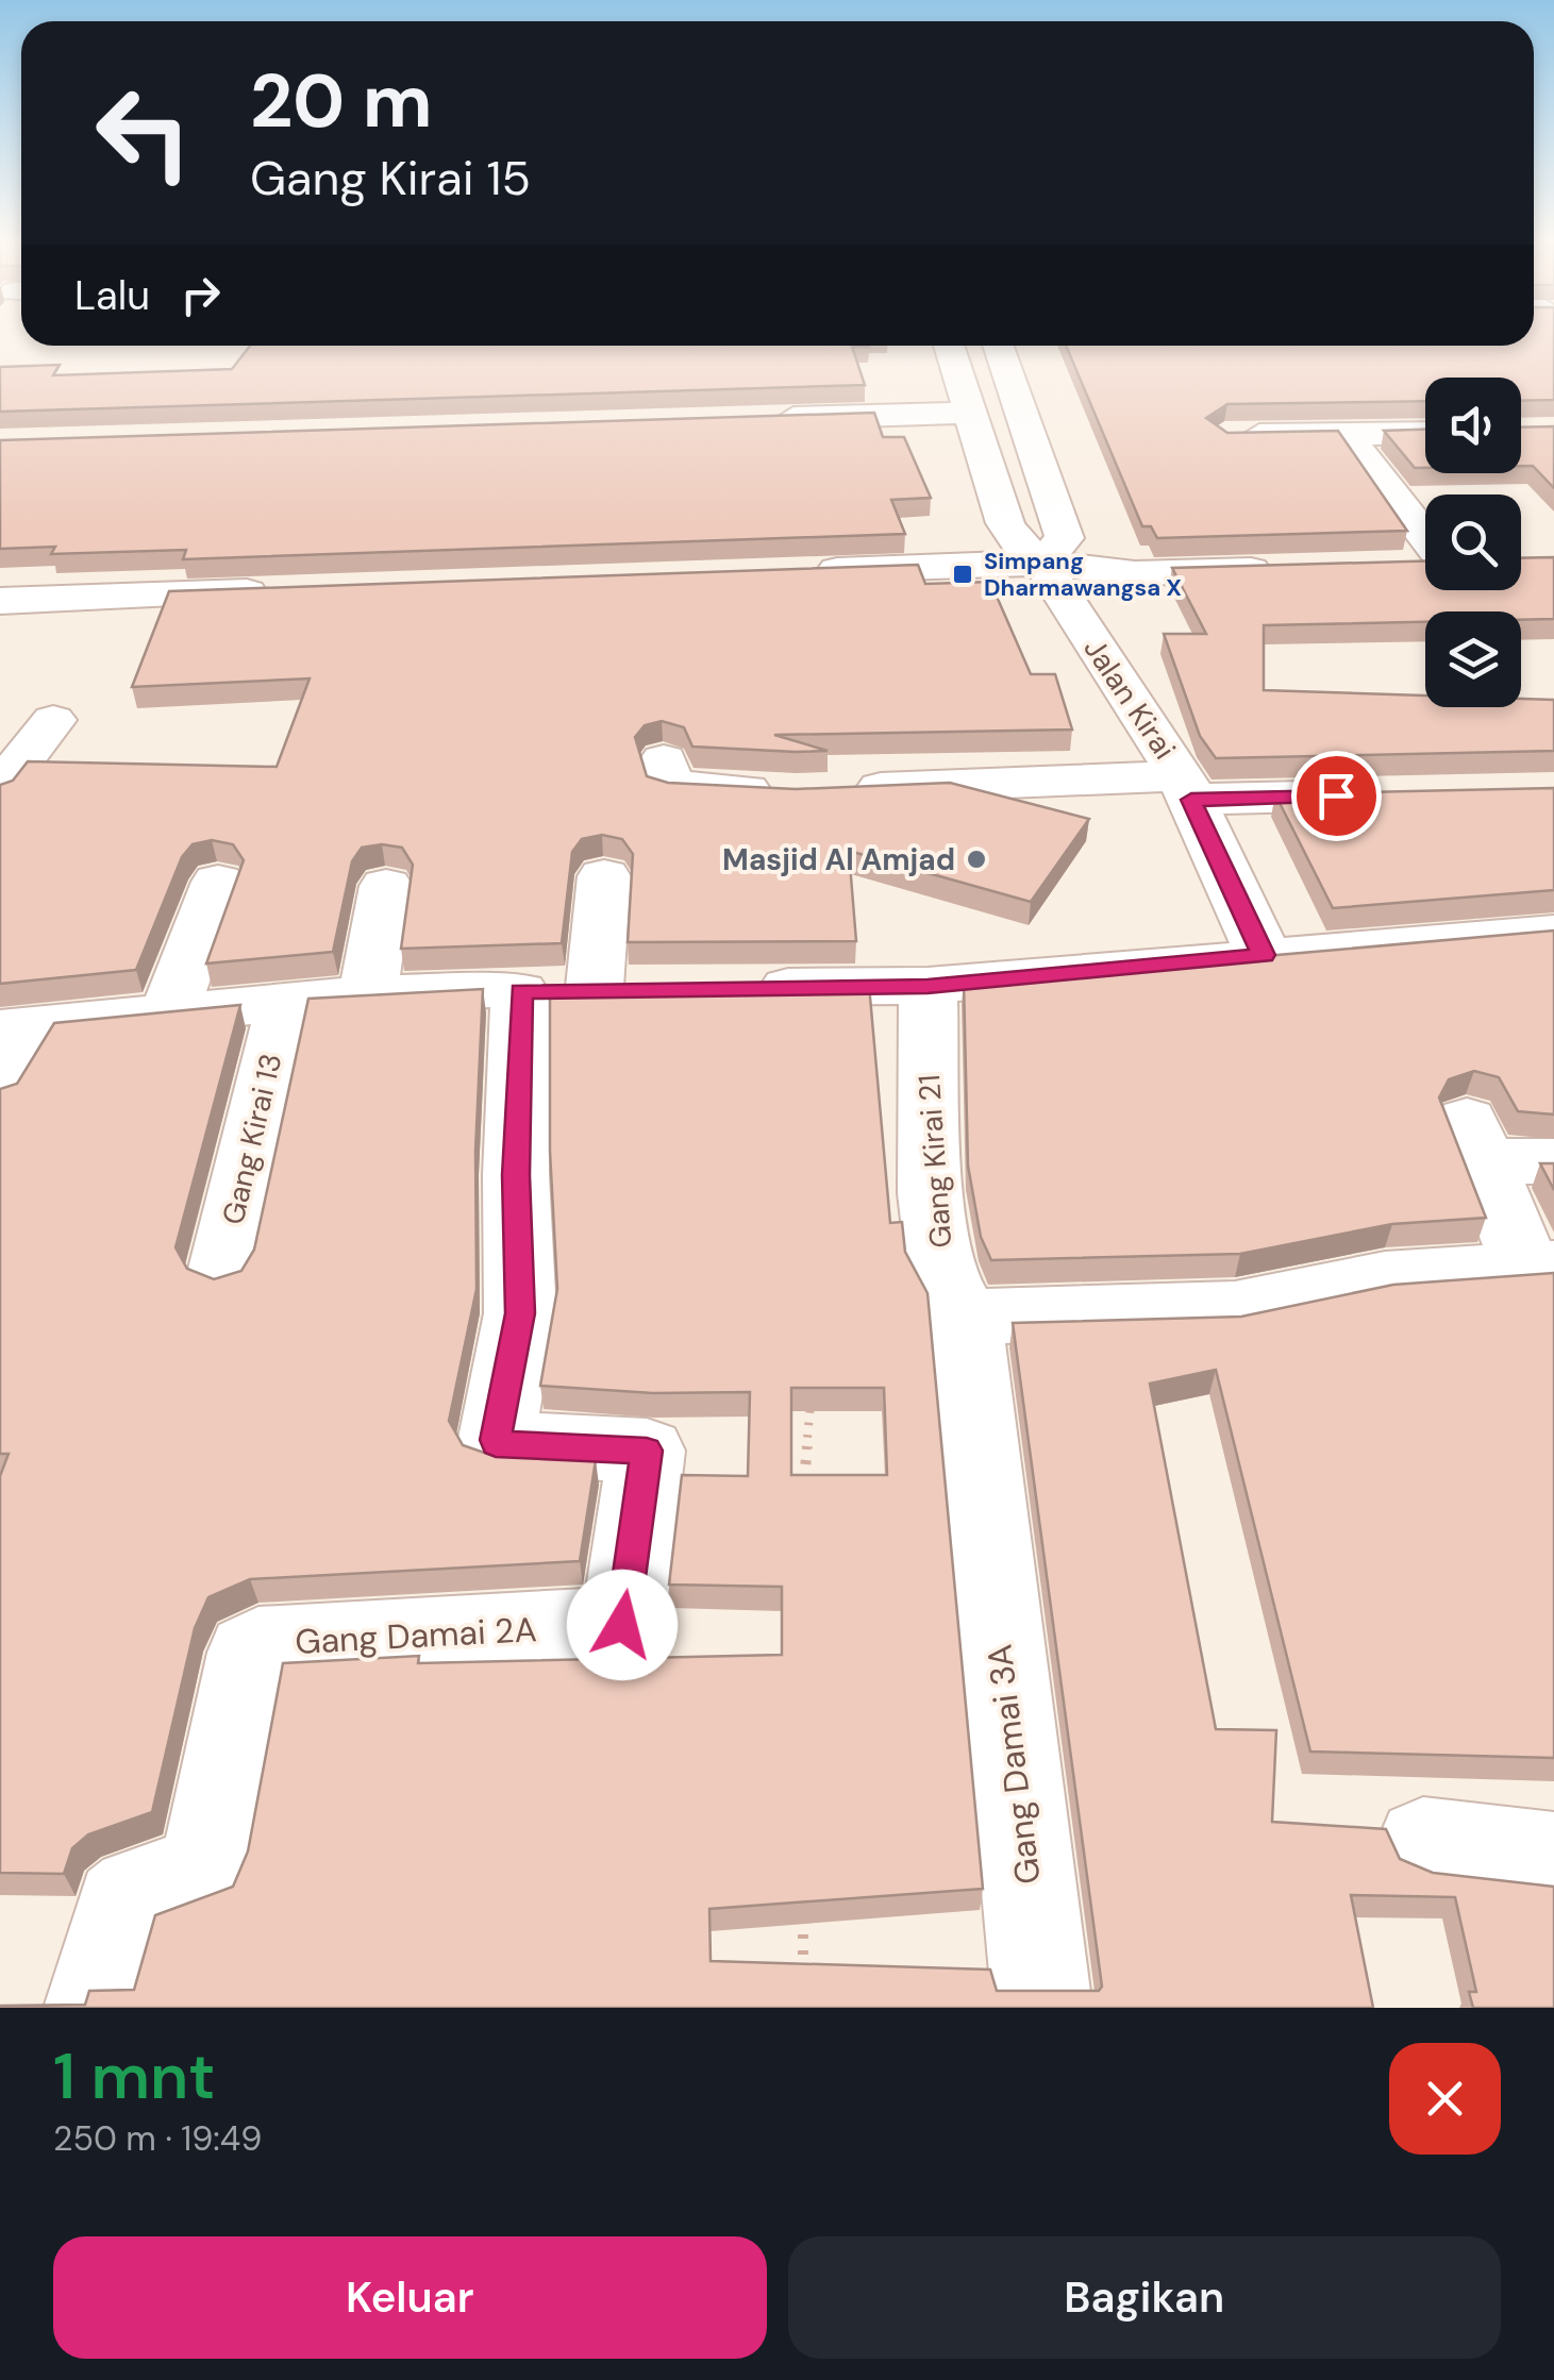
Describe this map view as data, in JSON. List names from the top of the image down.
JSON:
{
  "streets": {
    "street": [
      "Jalan Kirai",
      "Gang Kirai 13",
      "Gang Kirai 21",
      "Gang Damai 2A",
      "Gang Damai 3A"
    ]
  },
  "crossings": [
    ["Gang Kirai 21", "Gang Damai 3A"]
  ],
  "places": {
    "transit": ["Simpang Dharmawangsa X"],
    "other": ["Masjid Al Amjad"]
  },
  "page": {
    "turn": ["20 m", "Gang Kirai 15"],
    "then": "Lalu",
    "heading": ["1 mnt", "250 m · 19:49"],
    "buttons": ["Keluar", "Bagikan"]
  }
}
